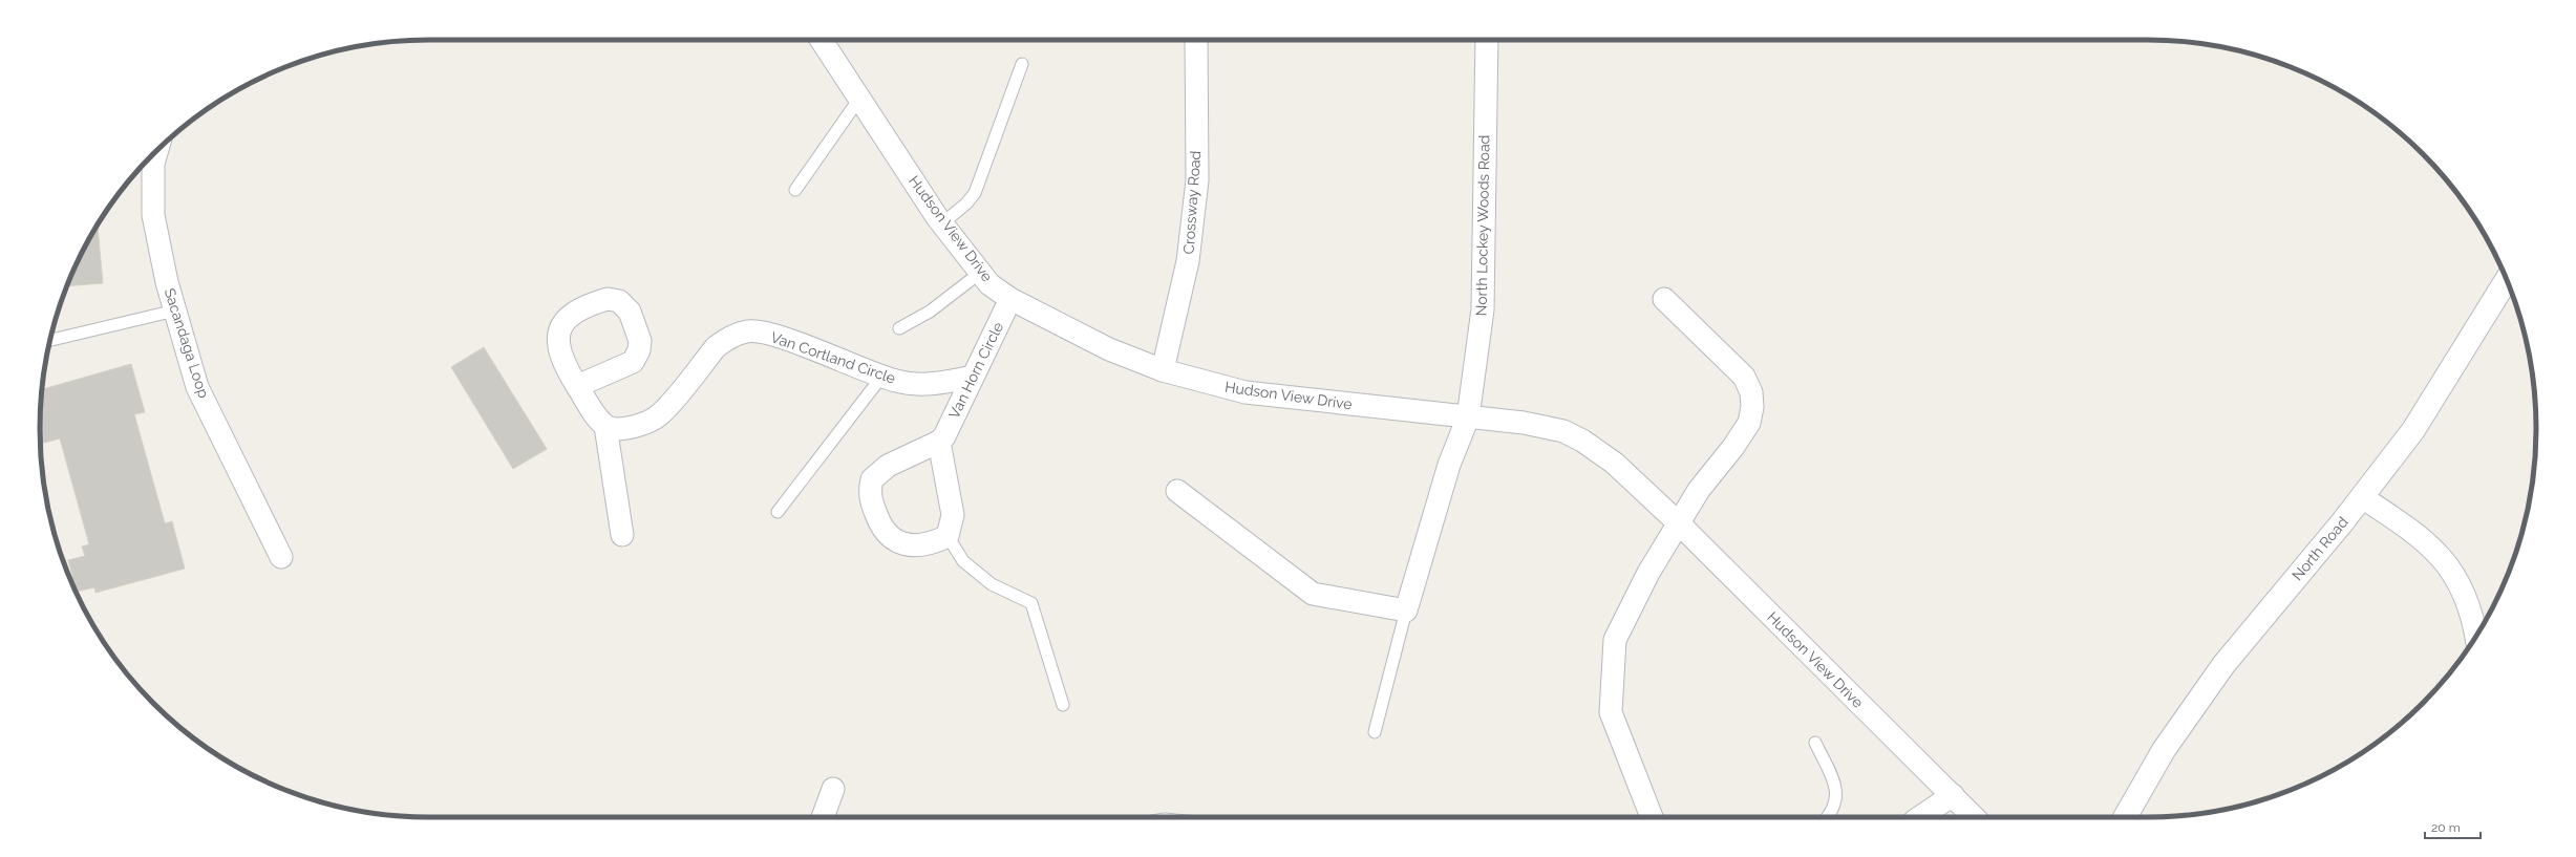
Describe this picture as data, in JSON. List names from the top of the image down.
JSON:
{
  "streets": {
    "main road": ["North Road"],
    "street": [
      "Crossway Road",
      "North Lockey Woods Road",
      "Hudson View Drive",
      "Sacandaga Loop",
      "Van Cortland Circle",
      "Van Horn Circle"
    ]
  },
  "crossings": [
    ["Crossway Road", "Hudson View Drive"],
    ["North Lockey Woods Road", "Hudson View Drive"],
    ["Hudson View Drive", "Van Horn Circle"],
    ["Van Cortland Circle", "Van Horn Circle"]
  ],
  "scale_bar": "20 m"
}
